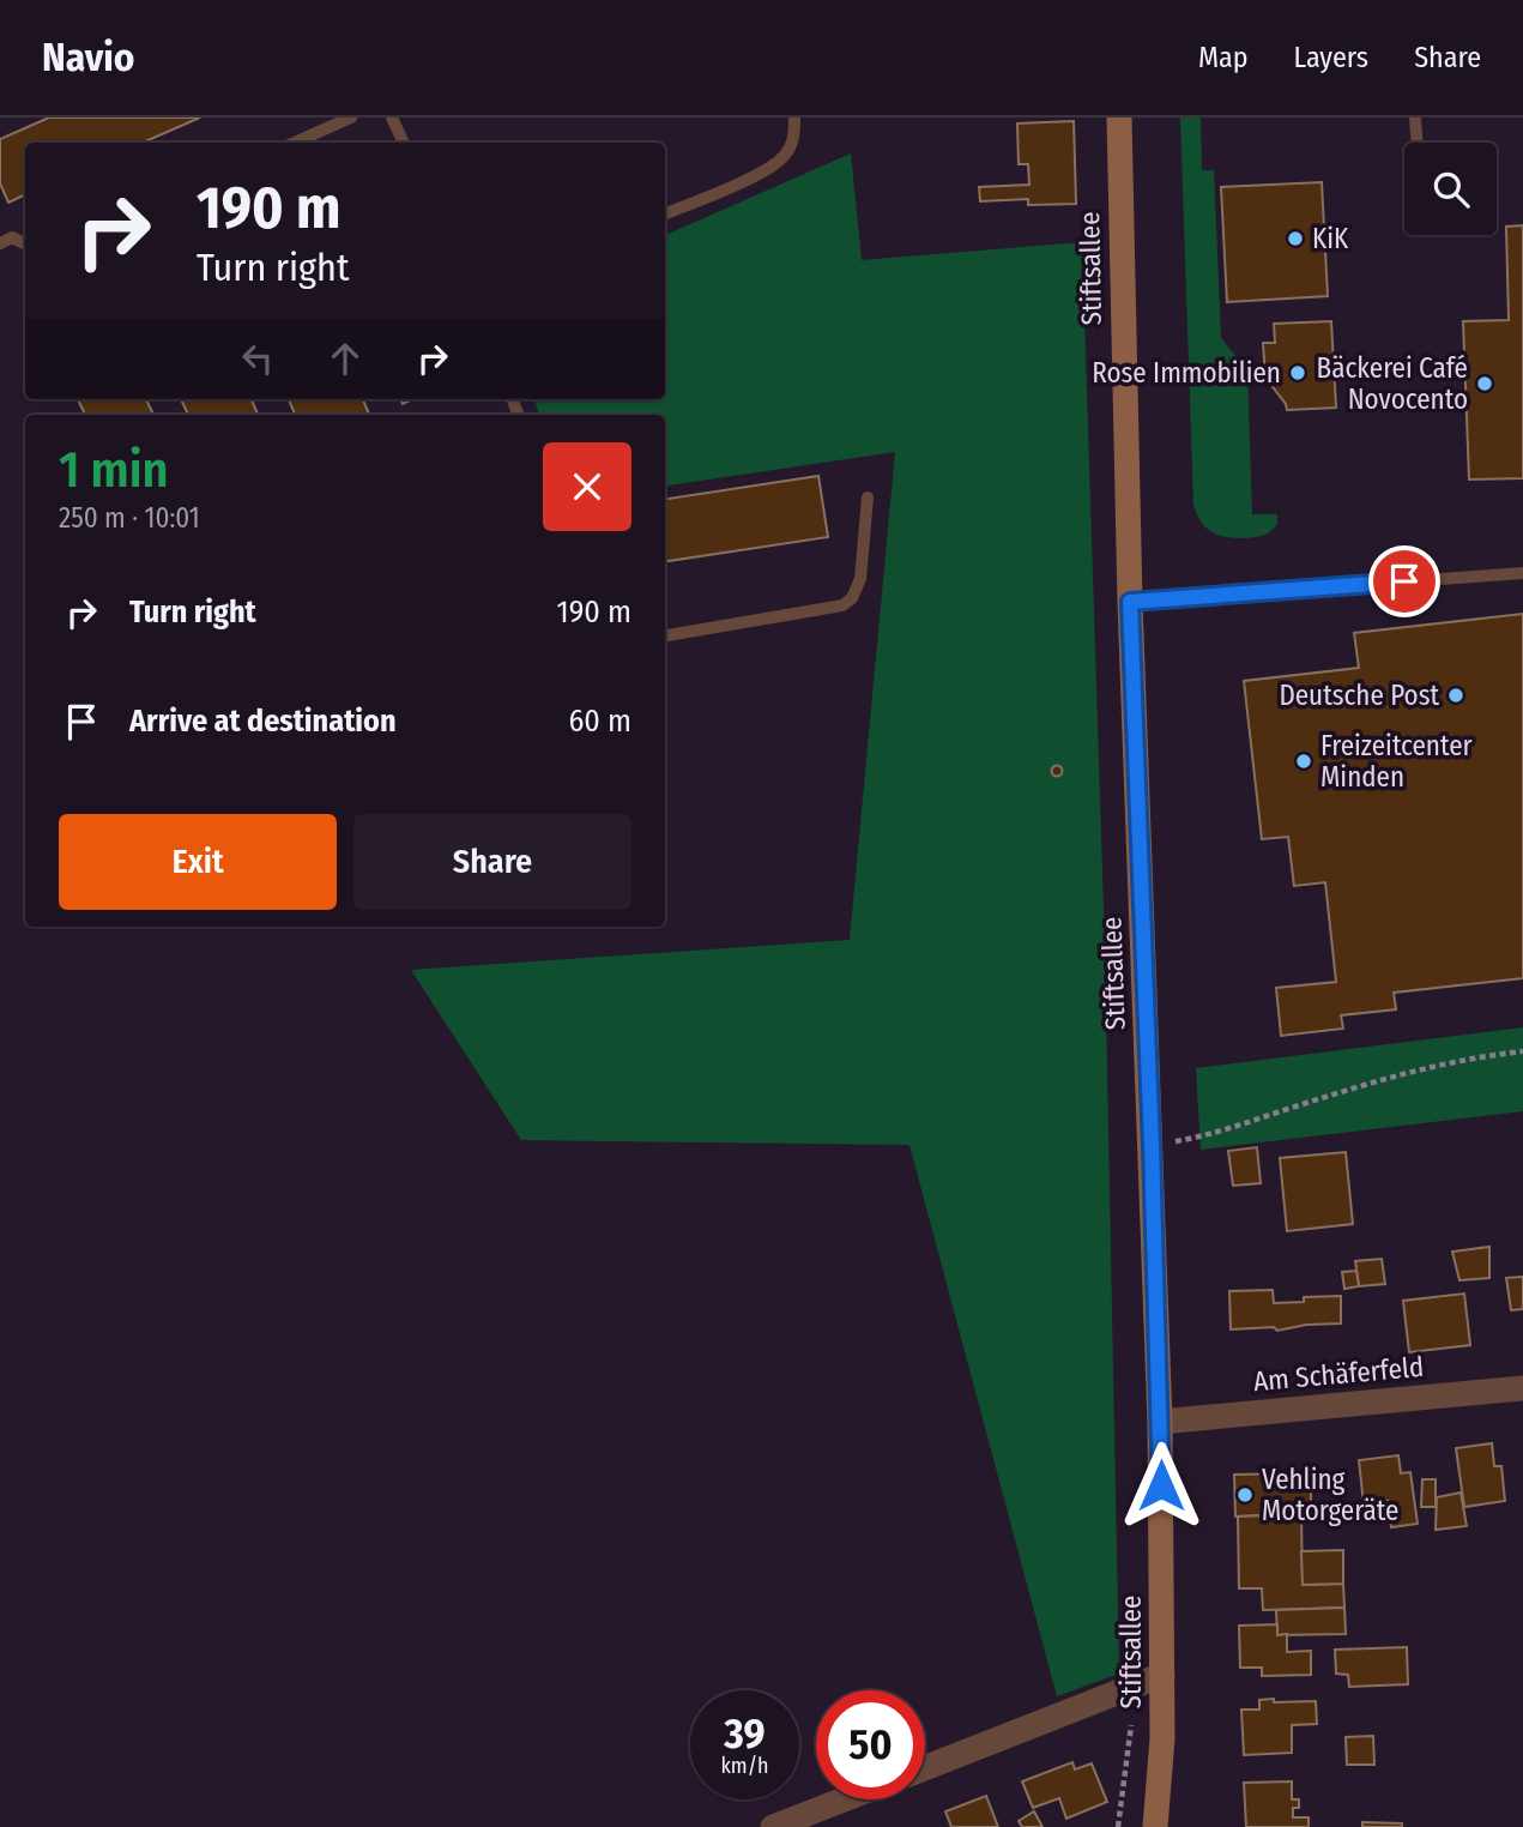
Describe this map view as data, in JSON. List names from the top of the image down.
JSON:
{
  "streets": {
    "main road": ["Stiftsallee"],
    "street": ["Am Schäferfeld"]
  },
  "crossings": [
    ["Stiftsallee", "Am Schäferfeld"]
  ],
  "places": [
    "KiK",
    "Rose Immobilien",
    "Bäckerei Café Novocento",
    "Deutsche Post",
    "Freizeitcenter Minden",
    "Vehling Motorgeräte"
  ],
  "page": {
    "header": "Navio",
    "nav": ["Map", "Layers", "Share"],
    "turn": ["190 m", "Turn right"],
    "heading": ["1 min", "250 m · 10:01"],
    "list": [
      {
        "name": "Turn right",
        "value": "190 m"
      },
      {
        "name": "Arrive at destination",
        "value": "60 m"
      }
    ],
    "buttons": ["Exit", "Share"],
    "speed": "39 km/h",
    "limit": "50"
  }
}
